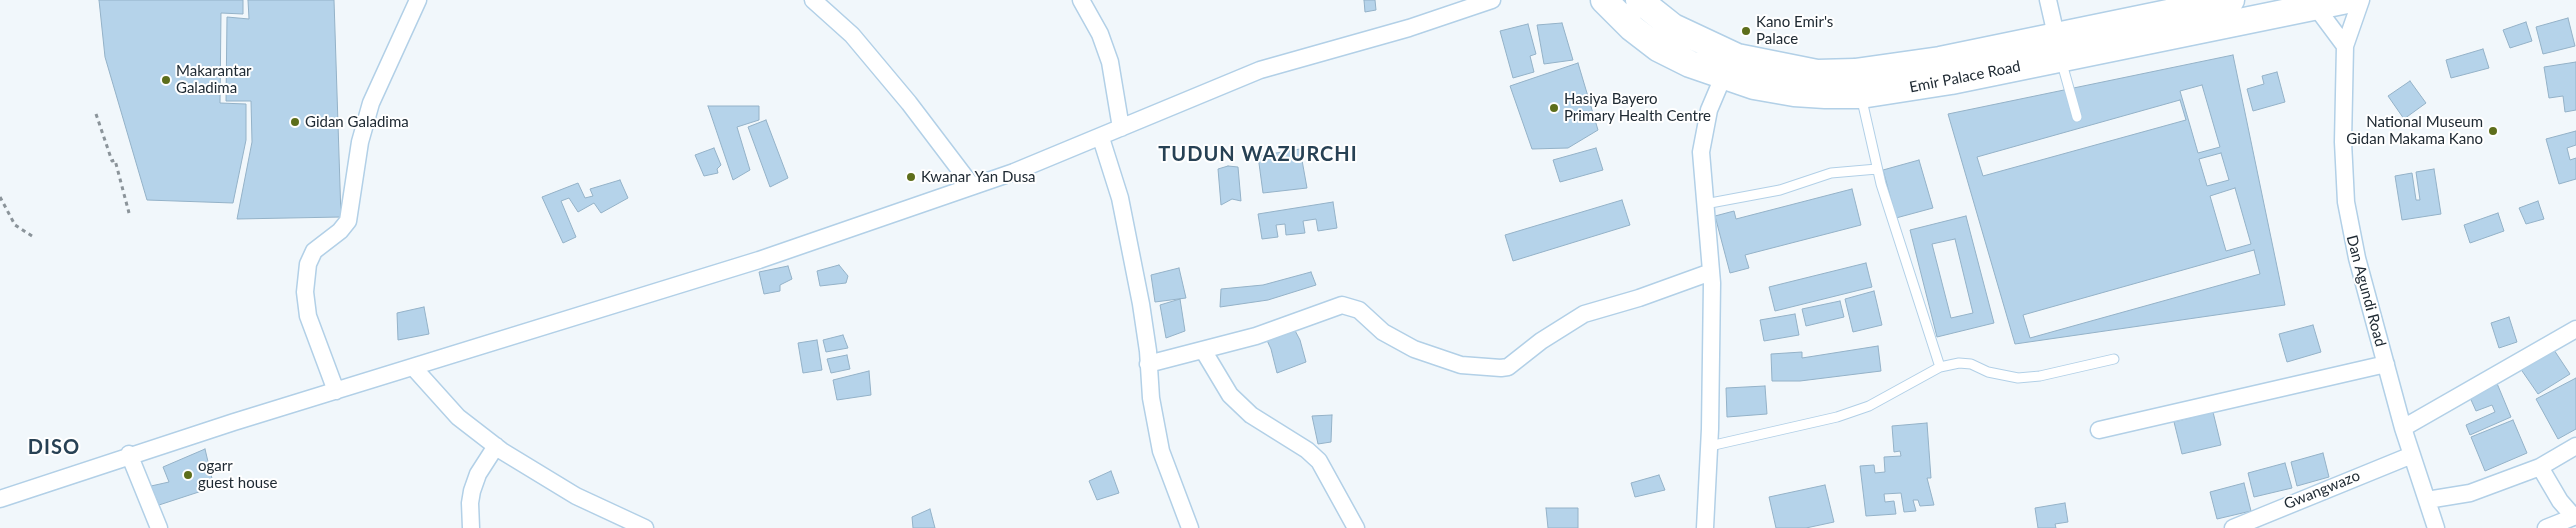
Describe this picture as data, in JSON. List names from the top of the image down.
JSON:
{
  "streets": {
    "main road": ["Emir Palace Road"],
    "street": ["Dan Agundi Road", "Gwangwazo"]
  },
  "crossings": [
    ["Dan Agundi Road", "Gwangwazo"]
  ],
  "districts": ["TUDUN WAZURCHI", "DISO"],
  "places": [
    "Kano Emir's Palace",
    "Makarantar Galadima",
    "Hasiya Bayero Primary Health Centre",
    "Gidan Galadima",
    "National Museum Gidan Makama Kano",
    "Kwanar Yan Dusa",
    "ogarr guest house"
  ]
}
